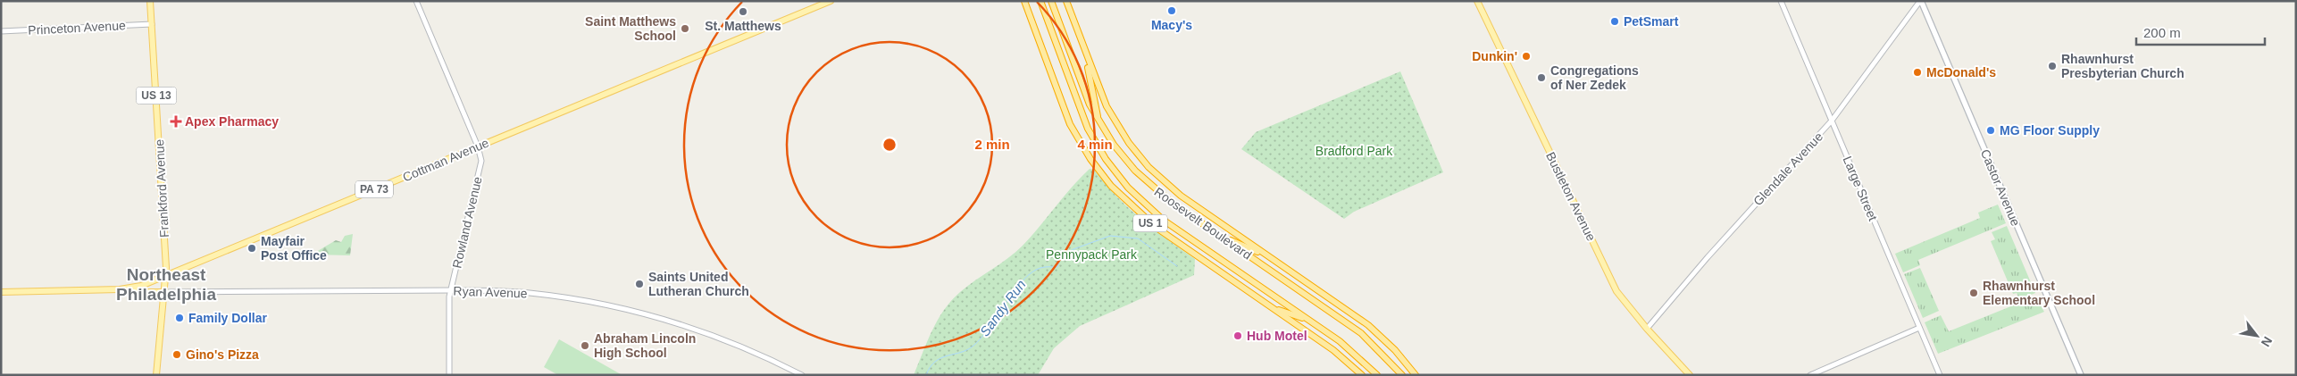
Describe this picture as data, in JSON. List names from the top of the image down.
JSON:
{
  "streets": {
    "highway": ["US 1", "Roosevelt Boulevard"],
    "main road": [
      "US 13",
      "Cottman Avenue",
      "Castor Avenue",
      "Frankford Avenue",
      "PA 73",
      "Bustleton Avenue"
    ],
    "street": [
      "Princeton Avenue",
      "Glendale Avenue",
      "Large Street",
      "Rowland Avenue",
      "Ryan Avenue"
    ]
  },
  "crossings": [
    ["Princeton Avenue", "Frankford Avenue"],
    ["Cottman Avenue", "Frankford Avenue"],
    ["Cottman Avenue", "Rowland Avenue"],
    ["Glendale Avenue", "Castor Avenue"],
    ["Glendale Avenue", "Large Street"],
    ["Glendale Avenue", "Bustleton Avenue"],
    ["Frankford Avenue", "Ryan Avenue"],
    ["Rowland Avenue", "Ryan Avenue"]
  ],
  "districts": ["Northeast Philadelphia"],
  "water": ["Sandy Run"],
  "parks": ["Bradford Park", "Pennypack Park"],
  "places": {
    "other": [
      "Macy's",
      "St. Matthews",
      "PetSmart",
      "Saint Matthews School",
      "Dunkin'",
      "Rhawnhurst Presbyterian Church",
      "McDonald's",
      "Congregations of Ner Zedek",
      "MG Floor Supply",
      "Mayfair Post Office",
      "Saints United Lutheran Church",
      "Rhawnhurst Elementary School",
      "Family Dollar",
      "Hub Motel",
      "Abraham Lincoln High School",
      "Gino's Pizza"
    ],
    "health": ["Apex Pharmacy"]
  },
  "scale_bar": "200 m",
  "north": "bottom right",
  "rings": ["2 min", "4 min"]
}
